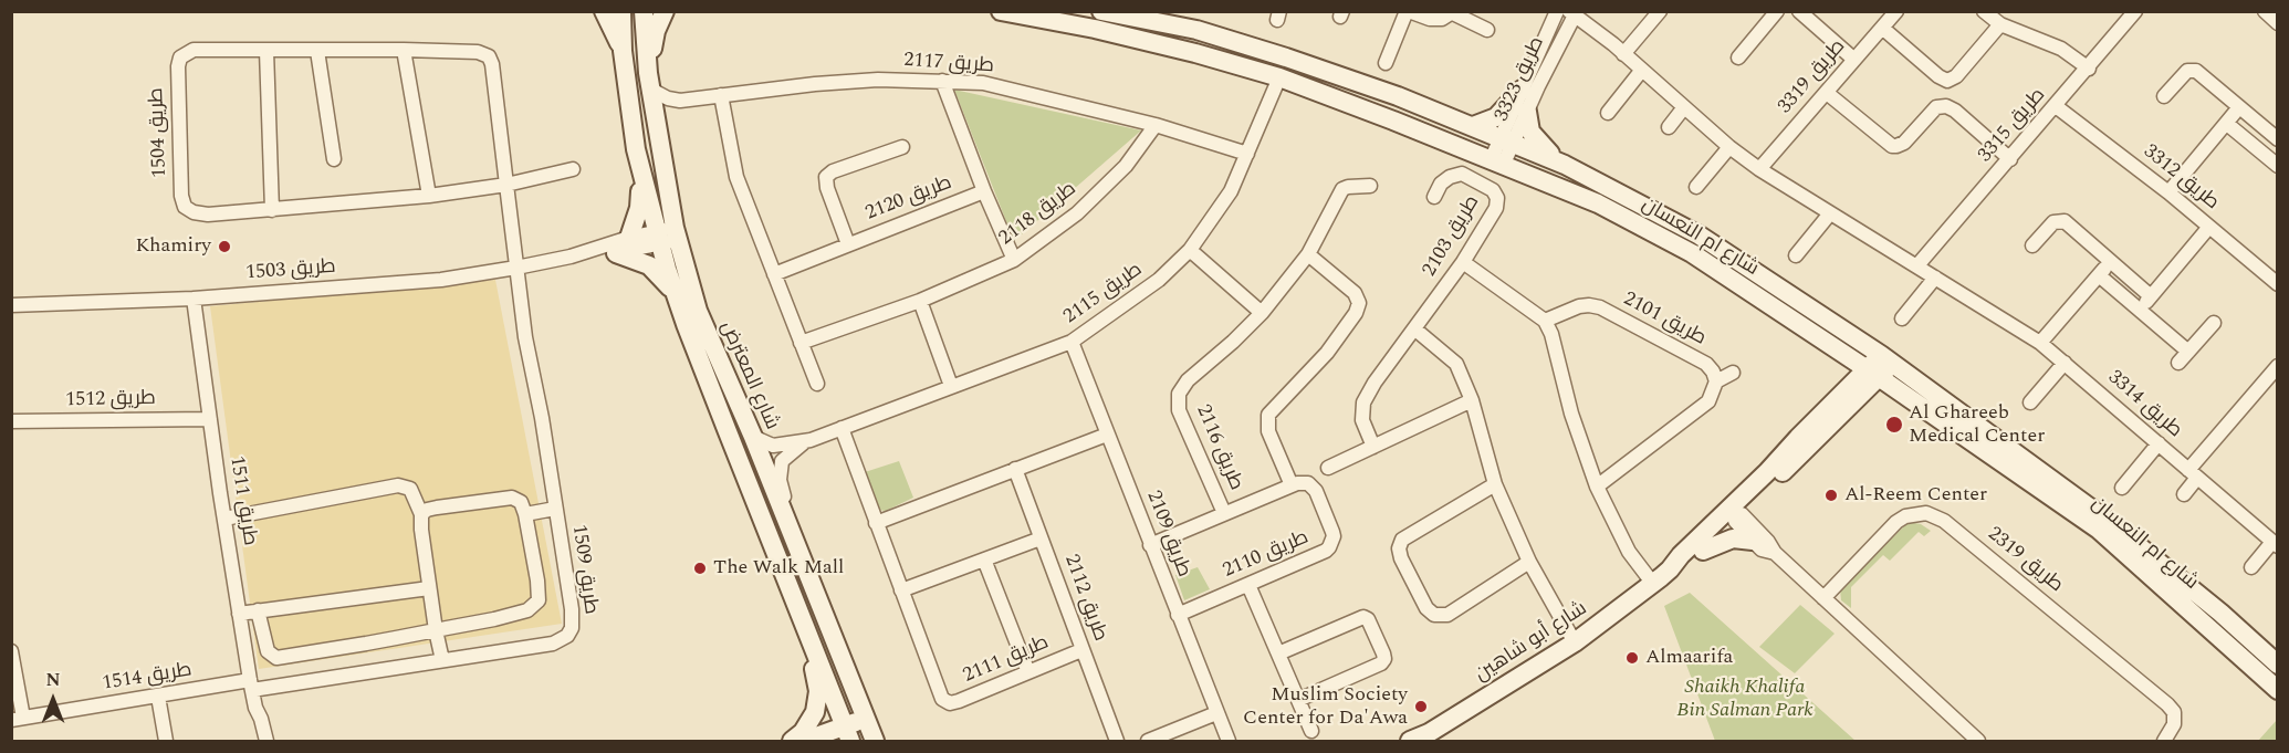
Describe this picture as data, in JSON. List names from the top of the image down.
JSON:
{
  "streets": {
    "main road": ["شارع ام النعسان", "شارع المعترض", "شارع أبو شاهين"],
    "street": [
      "طريق 2117",
      "طريق 3319",
      "طريق 3323",
      "طريق 3315",
      "طريق 1504",
      "طريق 3312",
      "طريق 2120",
      "طريق 2118",
      "طريق 2103",
      "طريق 1503",
      "طريق 2115",
      "طريق 2101",
      "طريق 1512",
      "طريق 3314",
      "طريق 2116",
      "طريق 1511",
      "طريق 2109",
      "طريق 2110",
      "طريق 2319",
      "طريق 1509",
      "طريق 2112",
      "طريق 2111",
      "طريق 1514"
    ]
  },
  "crossings": [
    ["طريق 2117", "طريق 2120"],
    ["طريق 2117", "طريق 2118"],
    ["طريق 2117", "طريق 2115"],
    ["طريق 2117", "شارع المعترض"],
    ["طريق 3319", "طريق 3314"],
    ["طريق 3323", "شارع ام النعسان"],
    ["طريق 3323", "طريق 3314"],
    ["طريق 3315", "طريق 3312"],
    ["طريق 3315", "طريق 3314"],
    ["طريق 1504", "طريق 1503"],
    ["طريق 1504", "طريق 1509"],
    ["طريق 2120", "طريق 2118"],
    ["شارع ام النعسان", "طريق 2115"],
    ["شارع ام النعسان", "شارع أبو شاهين"],
    ["طريق 1503", "شارع المعترض"],
    ["طريق 1503", "طريق 1511"],
    ["طريق 1503", "طريق 1509"],
    ["طريق 2115", "شارع المعترض"],
    ["طريق 2115", "طريق 2109"],
    ["طريق 2115", "طريق 2111"],
    ["طريق 1512", "طريق 1511"],
    ["طريق 1511", "طريق 1509"],
    ["طريق 1511", "طريق 1514"],
    ["طريق 2109", "طريق 2110"],
    ["طريق 1509", "طريق 1514"],
    ["طريق 2112", "طريق 2111"]
  ],
  "parks": ["Shaikh Khalifa Bin Salman Park"],
  "places": [
    "Khamiry",
    "Al Ghareeb Medical Center",
    "Al-Reem Center",
    "The Walk Mall",
    "Almaarifa",
    "Muslim Society Center for Da'Awa"
  ],
  "north": "top"
}
